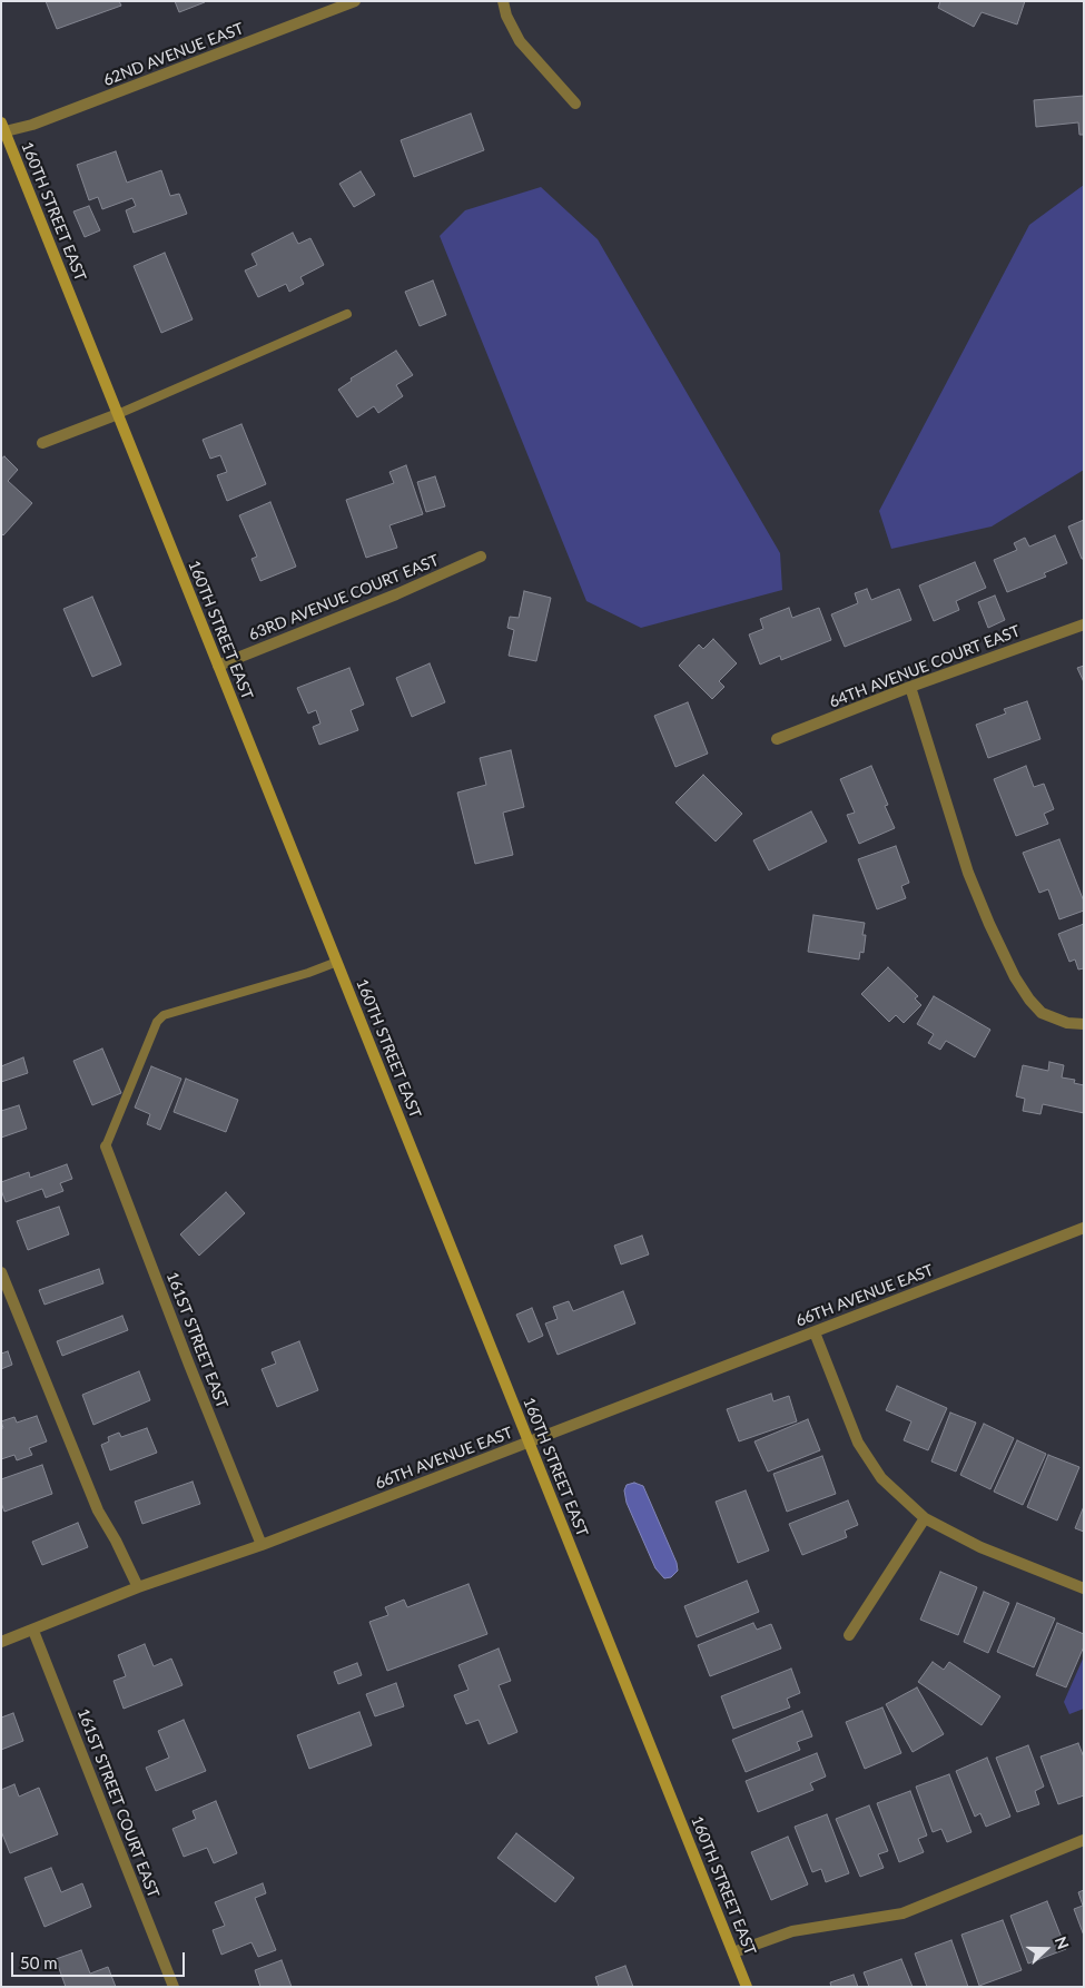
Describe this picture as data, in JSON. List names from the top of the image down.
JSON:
{
  "streets": {
    "main road": ["160TH STREET EAST"],
    "street": [
      "62ND AVENUE EAST",
      "63RD AVENUE COURT EAST",
      "64TH AVENUE COURT EAST",
      "66TH AVENUE EAST",
      "161ST STREET EAST",
      "161ST STREET COURT EAST"
    ]
  },
  "crossings": [
    ["62ND AVENUE EAST", "160TH STREET EAST"],
    ["160TH STREET EAST", "63RD AVENUE COURT EAST"],
    ["160TH STREET EAST", "66TH AVENUE EAST"],
    ["66TH AVENUE EAST", "161ST STREET EAST"],
    ["66TH AVENUE EAST", "161ST STREET COURT EAST"]
  ],
  "scale_bar": "50 m",
  "north": "right"
}
